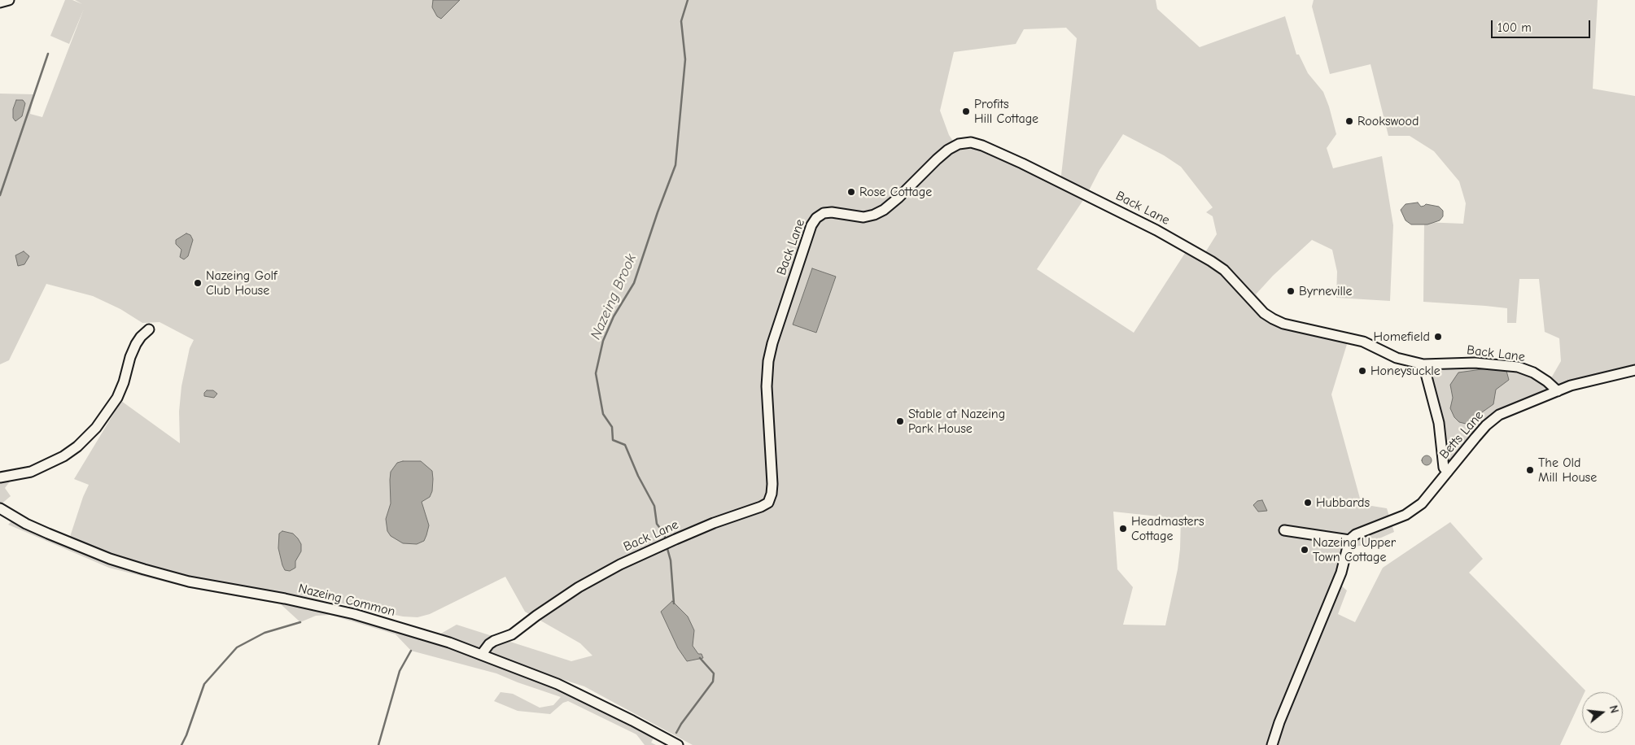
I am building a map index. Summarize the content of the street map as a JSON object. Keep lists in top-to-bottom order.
{
  "streets": {
    "street": ["Back Lane", "Betts Lane", "Nazeing Common"]
  },
  "crossings": [
    ["Back Lane", "Betts Lane"],
    ["Back Lane", "Nazeing Common"]
  ],
  "water": ["Nazeing Brook"],
  "places": [
    "Profits Hill Cottage",
    "Rookswood",
    "Rose Cottage",
    "Nazeing Golf Club House",
    "Byrneville",
    "Homefield",
    "Honeysuckle",
    "Stable at Nazeing Park House",
    "The Old Mill House",
    "Hubbards",
    "Headmasters Cottage",
    "Nazeing Upper Town Cottage"
  ],
  "scale_bar": "100 m",
  "north": "right"
}
